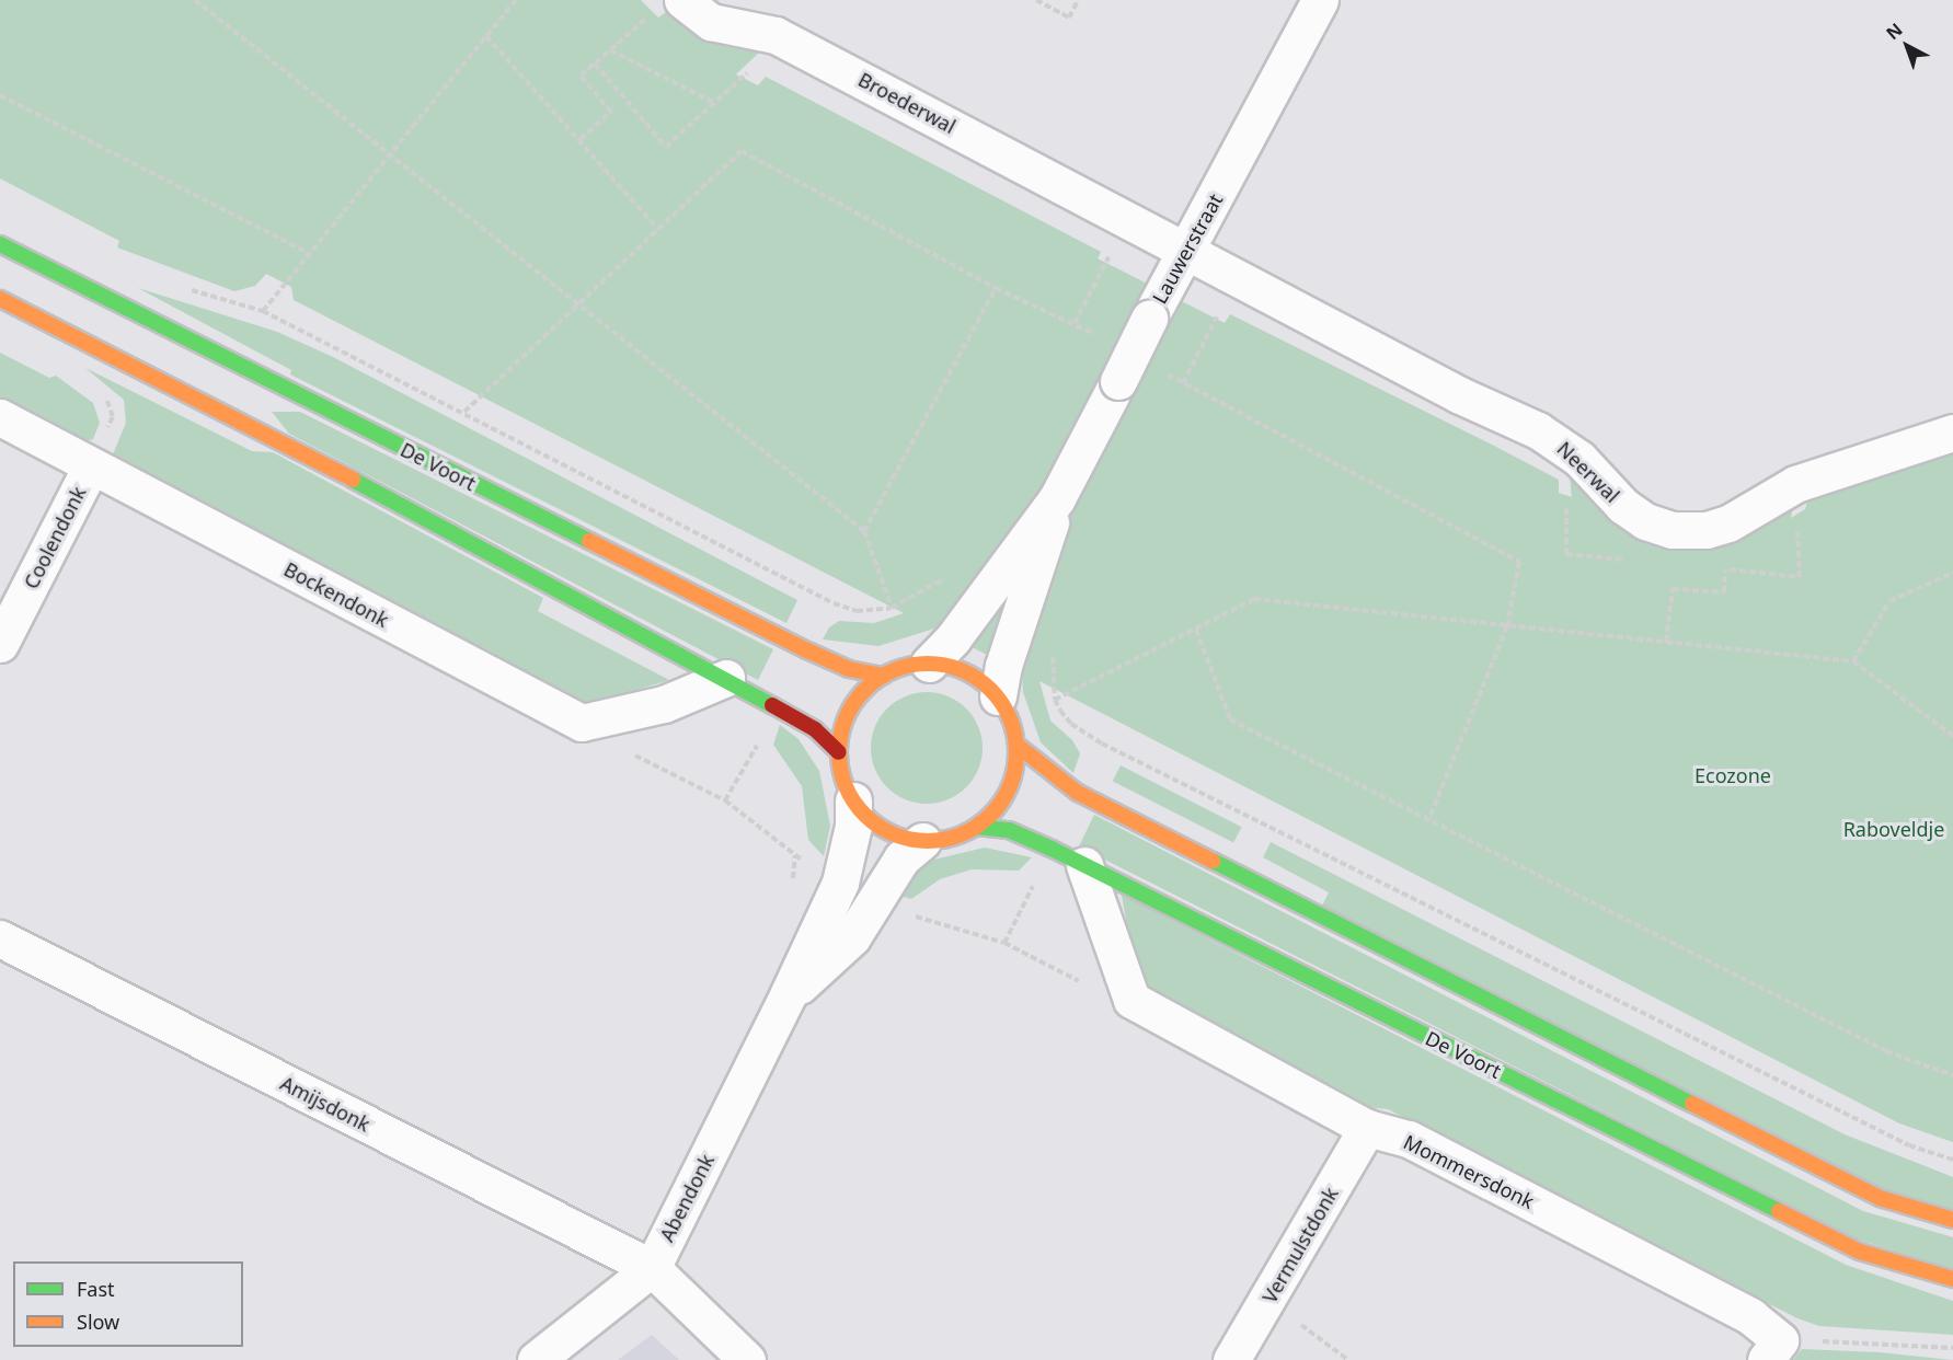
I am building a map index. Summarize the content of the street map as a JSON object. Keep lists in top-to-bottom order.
{
  "streets": {
    "street": [
      "Broederwal",
      "Lauwerstraat",
      "De Voort",
      "Neerwal",
      "Coolendonk",
      "Bockendonk",
      "Amijsdonk",
      "Mommersdonk",
      "Abendonk",
      "Vermulstdonk"
    ]
  },
  "crossings": [
    ["Broederwal", "Lauwerstraat"],
    ["Broederwal", "Neerwal"],
    ["Lauwerstraat", "De Voort"],
    ["Lauwerstraat", "Neerwal"],
    ["Lauwerstraat", "Abendonk"],
    ["De Voort", "Abendonk"],
    ["Coolendonk", "Bockendonk"],
    ["Amijsdonk", "Abendonk"],
    ["Mommersdonk", "Vermulstdonk"]
  ],
  "parks": ["Ecozone", "Raboveldje"],
  "legend": ["Fast", "Slow"],
  "north": "top left"
}
